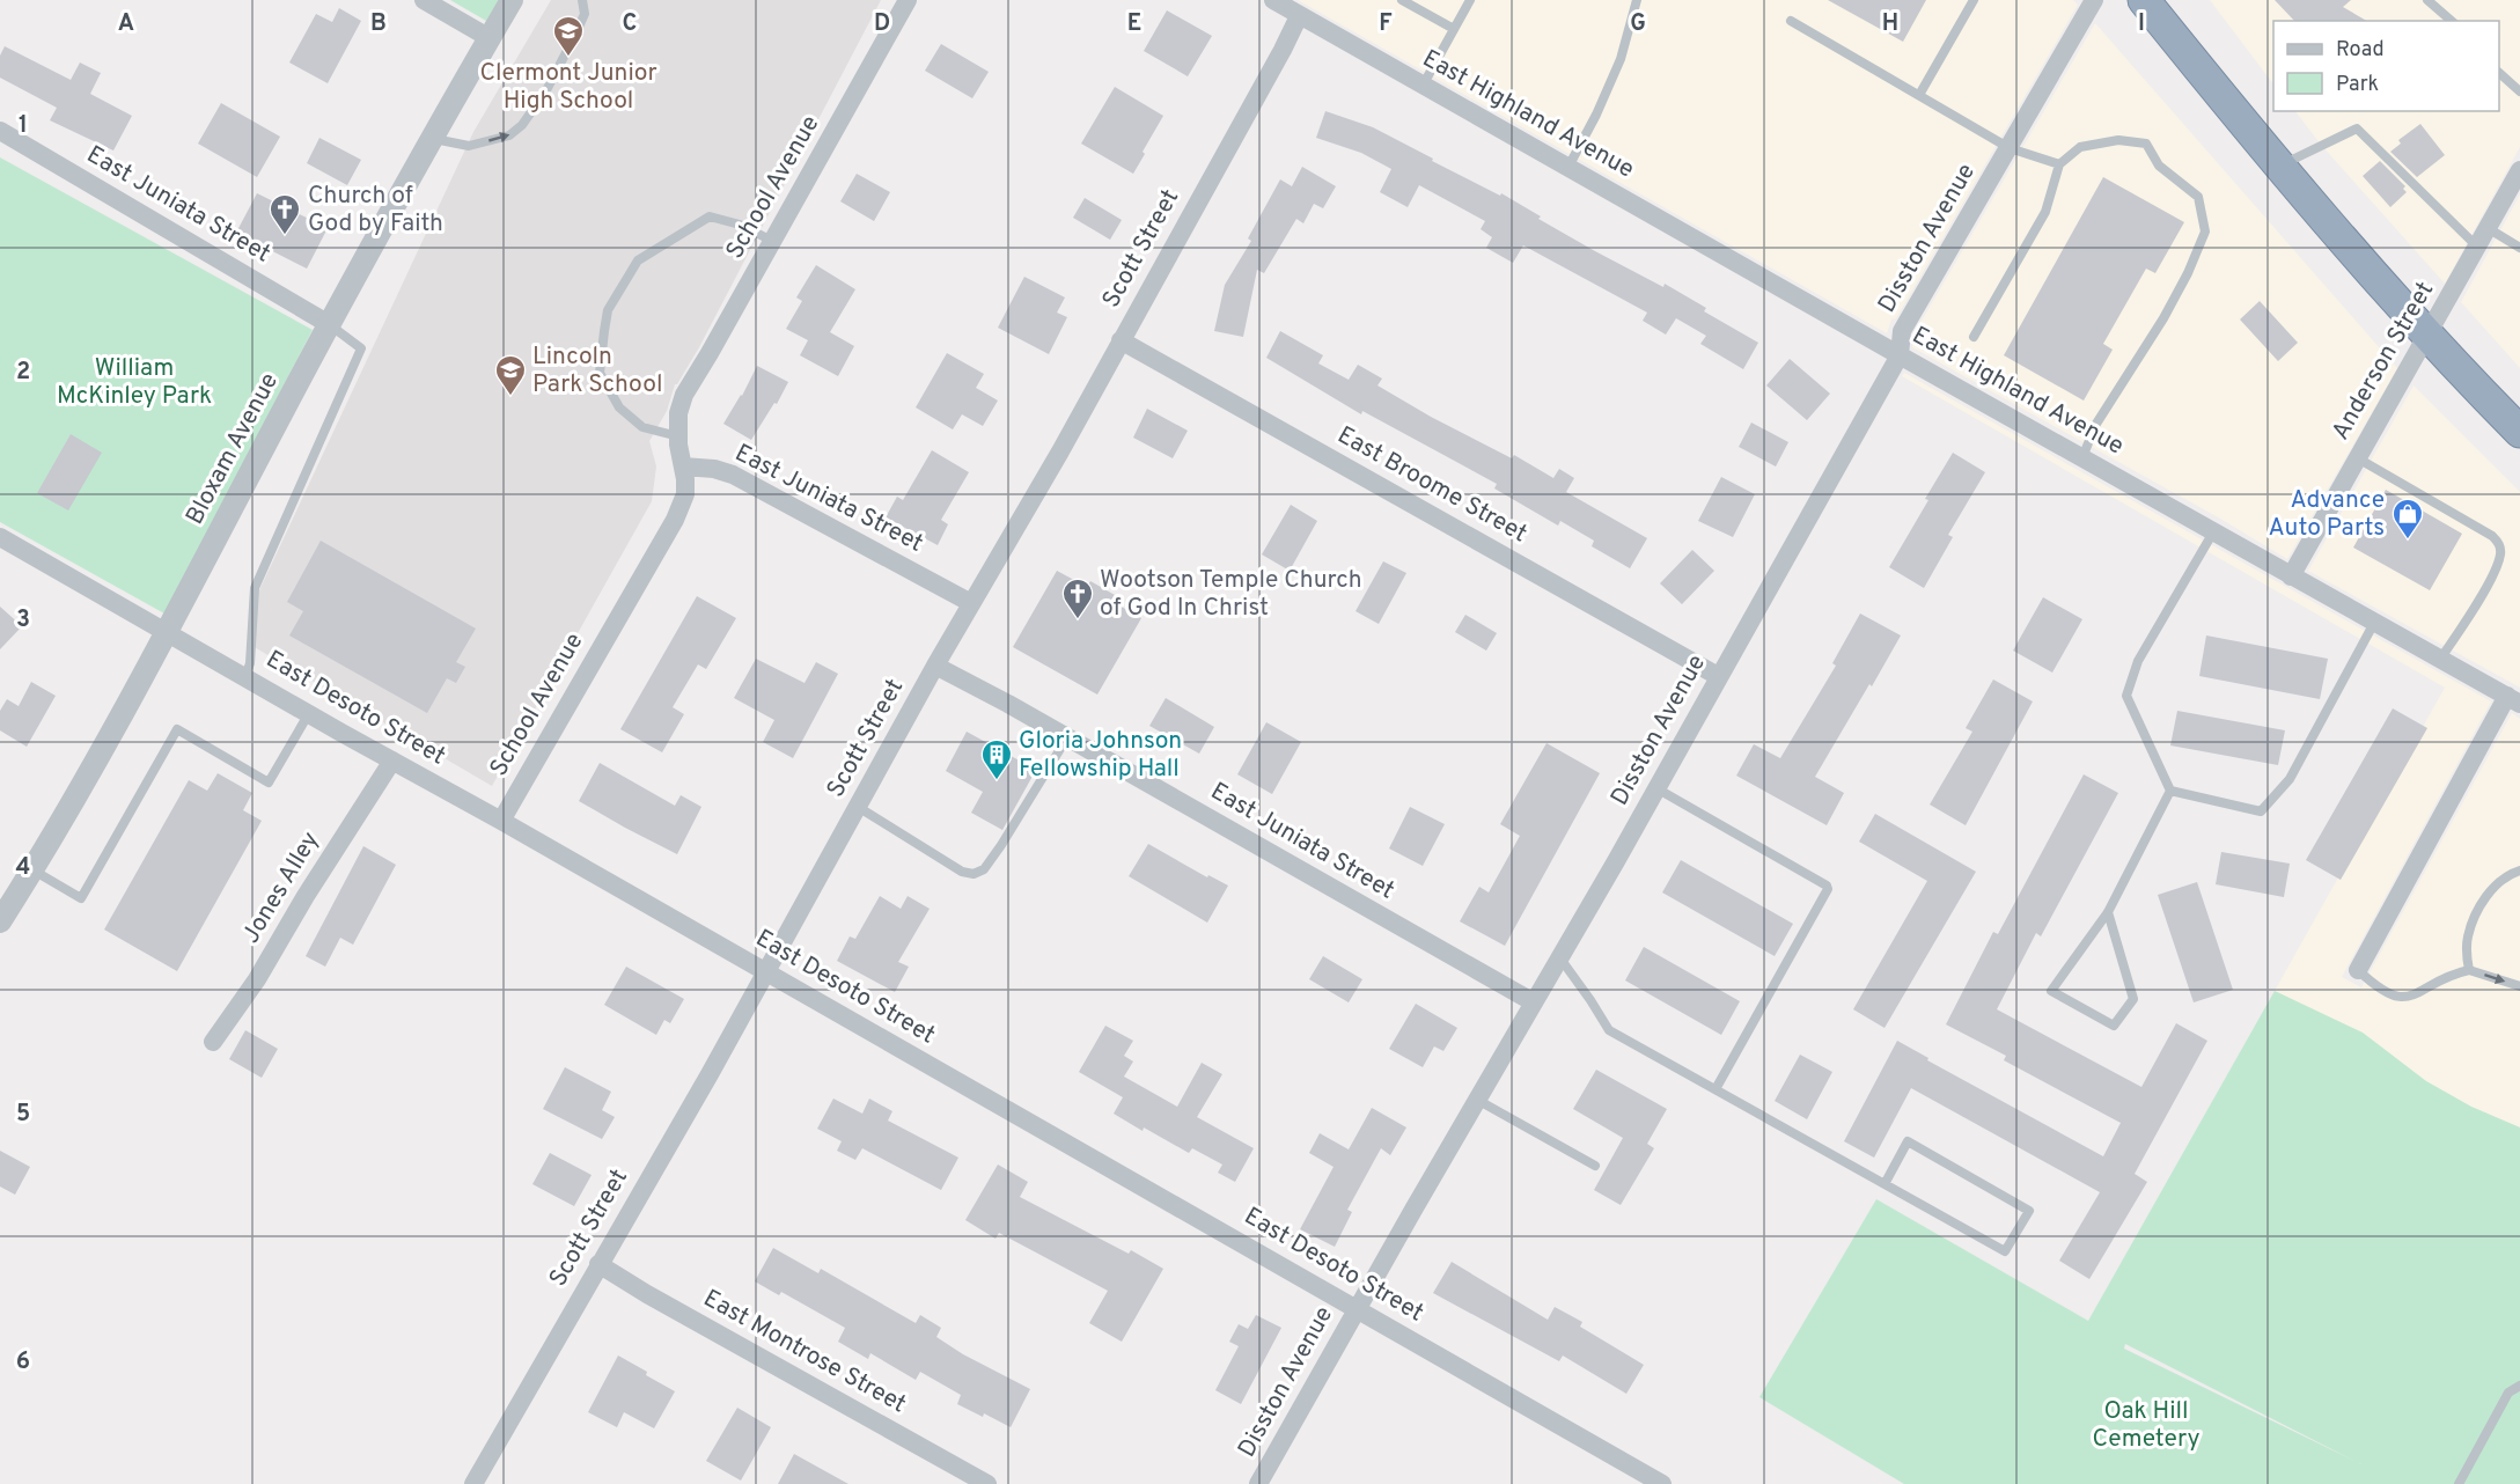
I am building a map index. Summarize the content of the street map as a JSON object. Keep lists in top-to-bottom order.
{
  "streets": {
    "street": [
      "East Highland Avenue",
      "School Avenue",
      "East Juniata Street",
      "Disston Avenue",
      "Scott Street",
      "Anderson Street",
      "Bloxam Avenue",
      "East Broome Street",
      "East Desoto Street",
      "Jones Alley",
      "East Montrose Street"
    ]
  },
  "crossings": [
    ["East Highland Avenue", "Disston Avenue"],
    ["East Highland Avenue", "Scott Street"],
    ["East Highland Avenue", "Anderson Street"],
    ["School Avenue", "East Juniata Street"],
    ["School Avenue", "East Desoto Street"],
    ["East Juniata Street", "Disston Avenue"],
    ["East Juniata Street", "Scott Street"],
    ["East Juniata Street", "Bloxam Avenue"],
    ["Disston Avenue", "East Broome Street"],
    ["Disston Avenue", "East Desoto Street"],
    ["Scott Street", "East Broome Street"],
    ["Scott Street", "East Desoto Street"],
    ["Scott Street", "East Montrose Street"],
    ["Bloxam Avenue", "East Desoto Street"],
    ["East Desoto Street", "Jones Alley"]
  ],
  "parks": ["William McKinley Park", "Oak Hill Cemetery"],
  "places": {
    "school or university": ["Clermont Junior High School", "Lincoln Park School"],
    "church": ["Church of God by Faith", "Wootson Temple Church of God In Christ"],
    "shop": ["Advance Auto Parts"],
    "building": ["Gloria Johnson Fellowship Hall"]
  },
  "legend": ["Road", "Park"],
  "grid": {
    "columns": [
      "A",
      "B",
      "C",
      "D",
      "E",
      "F",
      "G",
      "H",
      "I"
    ],
    "rows": [
      "1",
      "2",
      "3",
      "4",
      "5",
      "6"
    ]
  }
}
